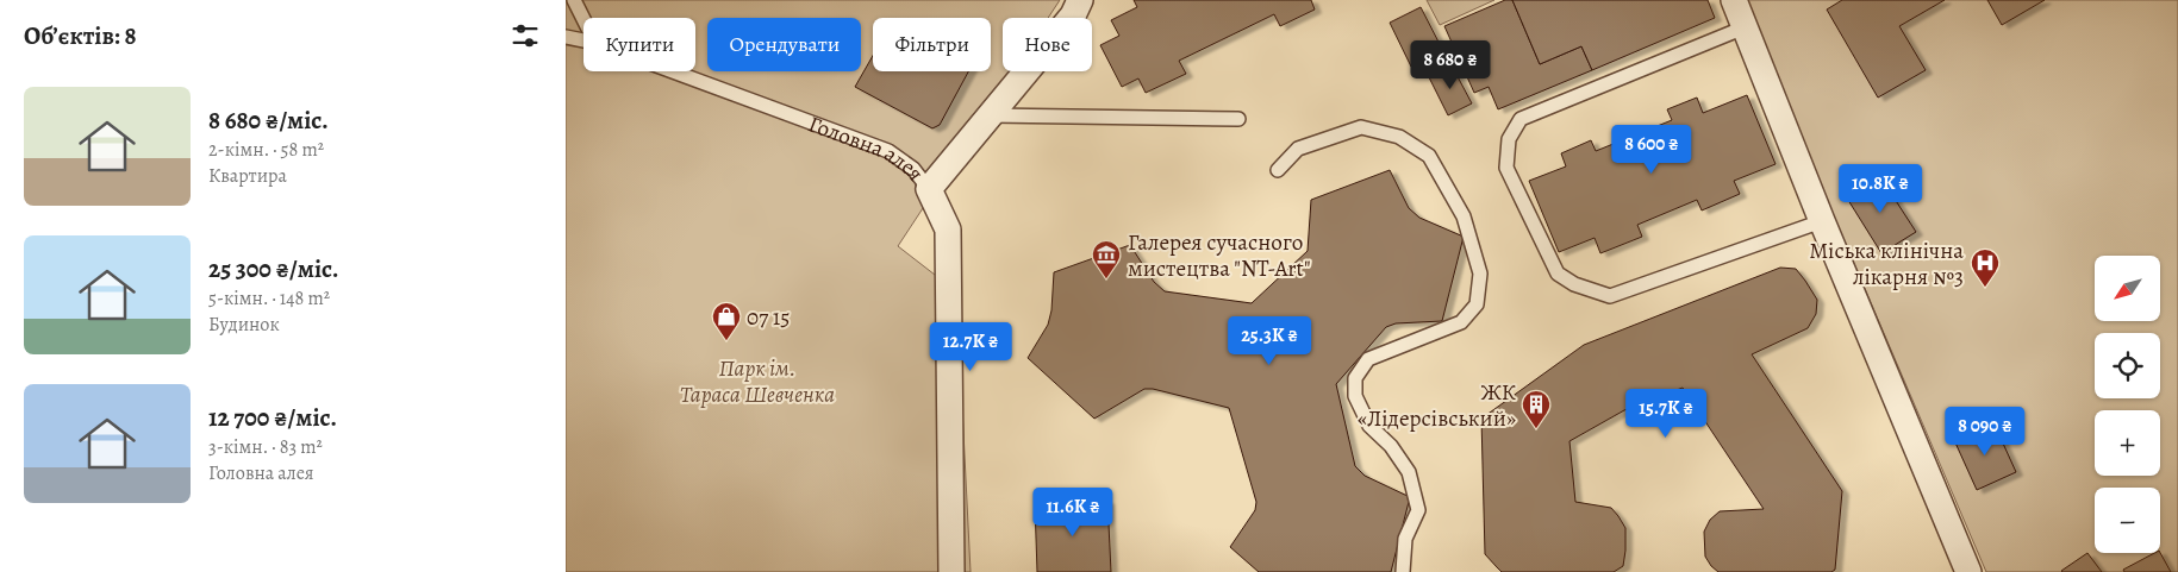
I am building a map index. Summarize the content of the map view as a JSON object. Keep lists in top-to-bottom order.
{
  "streets": {
    "street": ["Головна алея"]
  },
  "parks": ["Парк ім. Тараса Шевченка"],
  "places": {
    "museum": ["Галерея сучасного мистецтва \"NT-Art\""],
    "hospital": ["Міська клінічна лікарня №3"],
    "shop": ["07 15"],
    "building": ["ЖК «Лідерсівський»"]
  },
  "north": "bottom left",
  "page": {
    "heading": "Об’єктів: 8",
    "chip": [
      "Купити",
      "Орендувати",
      "Фільтри",
      "Нове"
    ],
    "price": [
      "8 680 ₴",
      "8 600 ₴",
      "10.8K ₴",
      "25.3K ₴",
      "12.7K ₴",
      "15.7K ₴",
      "8 090 ₴",
      "11.6K ₴"
    ],
    "list": [
      {
        "name": "8 680 ₴/міс.",
        "note": "2-кімн. · 58 m² · Квартира"
      },
      {
        "name": "25 300 ₴/міс.",
        "note": "5-кімн. · 148 m² · Будинок"
      },
      {
        "name": "12 700 ₴/міс.",
        "note": "3-кімн. · 83 m² · Головна алея"
      }
    ],
    "map_buttons": ["+", "−"]
  }
}
